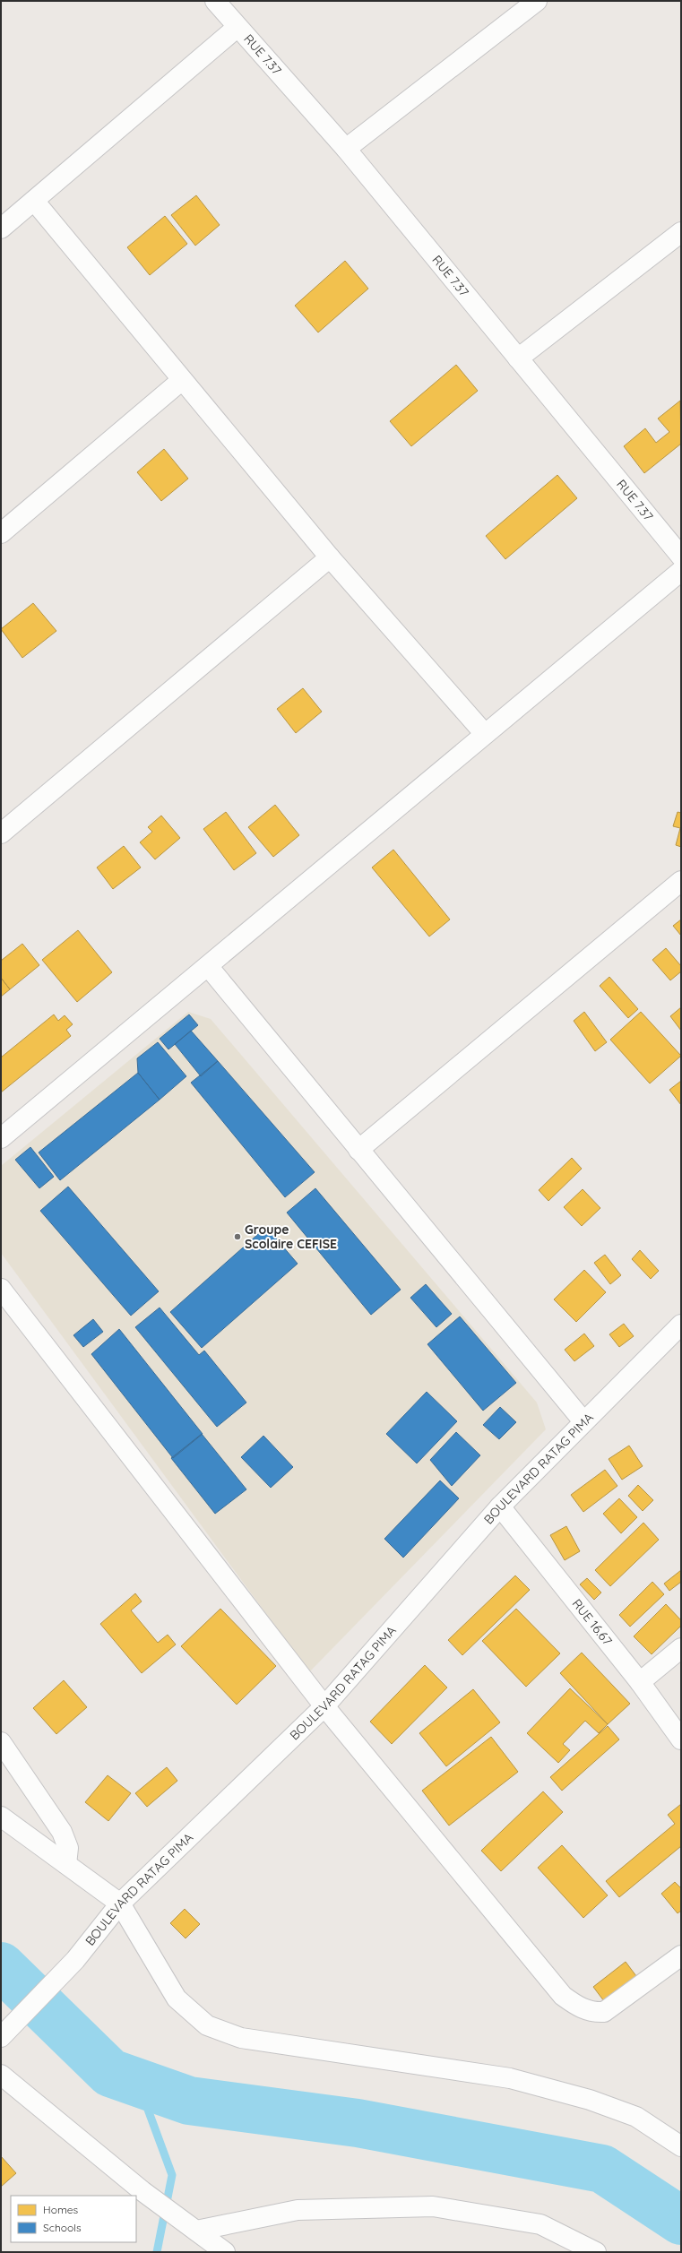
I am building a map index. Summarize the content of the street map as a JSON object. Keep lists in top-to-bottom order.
{
  "streets": {
    "street": ["RUE 7.37", "BOULEVARD RATAG PIMA", "RUE 16.67"]
  },
  "crossings": [
    ["BOULEVARD RATAG PIMA", "RUE 16.67"]
  ],
  "places": ["Groupe Scolaire CEFISE"],
  "legend": ["Homes", "Schools"]
}
